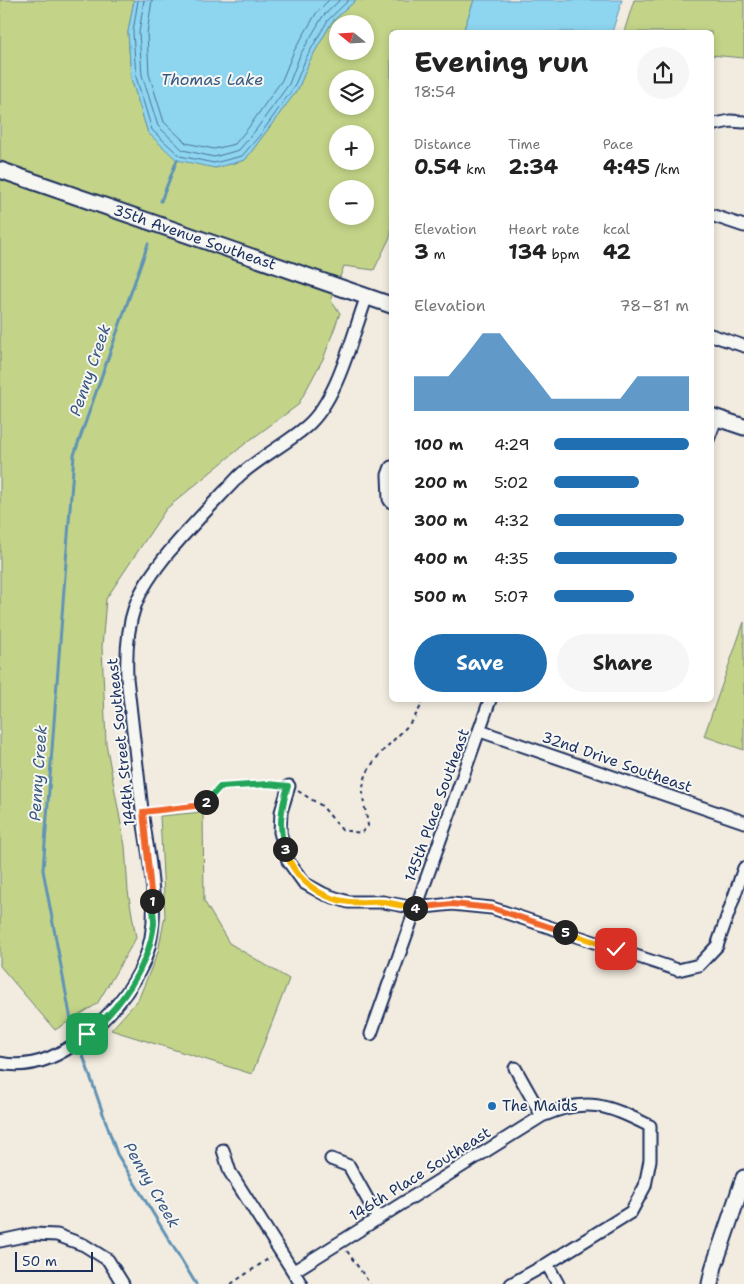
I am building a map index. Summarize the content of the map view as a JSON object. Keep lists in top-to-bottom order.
{
  "streets": {
    "street": [
      "35th Avenue Southeast",
      "144th Street Southeast",
      "32nd Drive Southeast",
      "145th Place Southeast",
      "146th Place Southeast"
    ]
  },
  "crossings": [
    ["35th Avenue Southeast", "144th Street Southeast"],
    ["32nd Drive Southeast", "145th Place Southeast"]
  ],
  "water": ["Thomas Lake", "Penny Creek"],
  "places": ["The Maids"],
  "scale_bar": "50 m",
  "north": "left",
  "page": {
    "map_buttons": ["+", "−"],
    "heading": ["Evening run", "18:54"],
    "stats": [
      ["Distance", "0.54 km"],
      ["Time", "2:34"],
      ["Pace", "4:45 /km"],
      ["Elevation", "3 m"],
      ["Heart rate", "134 bpm"],
      ["kcal", "42"]
    ],
    "chart": ["Elevation", "78–81 m"],
    "list": [
      {
        "name": "100 m",
        "note": "4:29"
      },
      {
        "name": "200 m",
        "note": "5:02"
      },
      {
        "name": "300 m",
        "note": "4:32"
      },
      {
        "name": "400 m",
        "note": "4:35"
      },
      {
        "name": "500 m",
        "note": "5:07"
      }
    ],
    "buttons": ["Save", "Share"],
    "pins": [
      "2",
      "3",
      "1",
      "4",
      "5"
    ],
    "scale": "50 m"
  }
}
